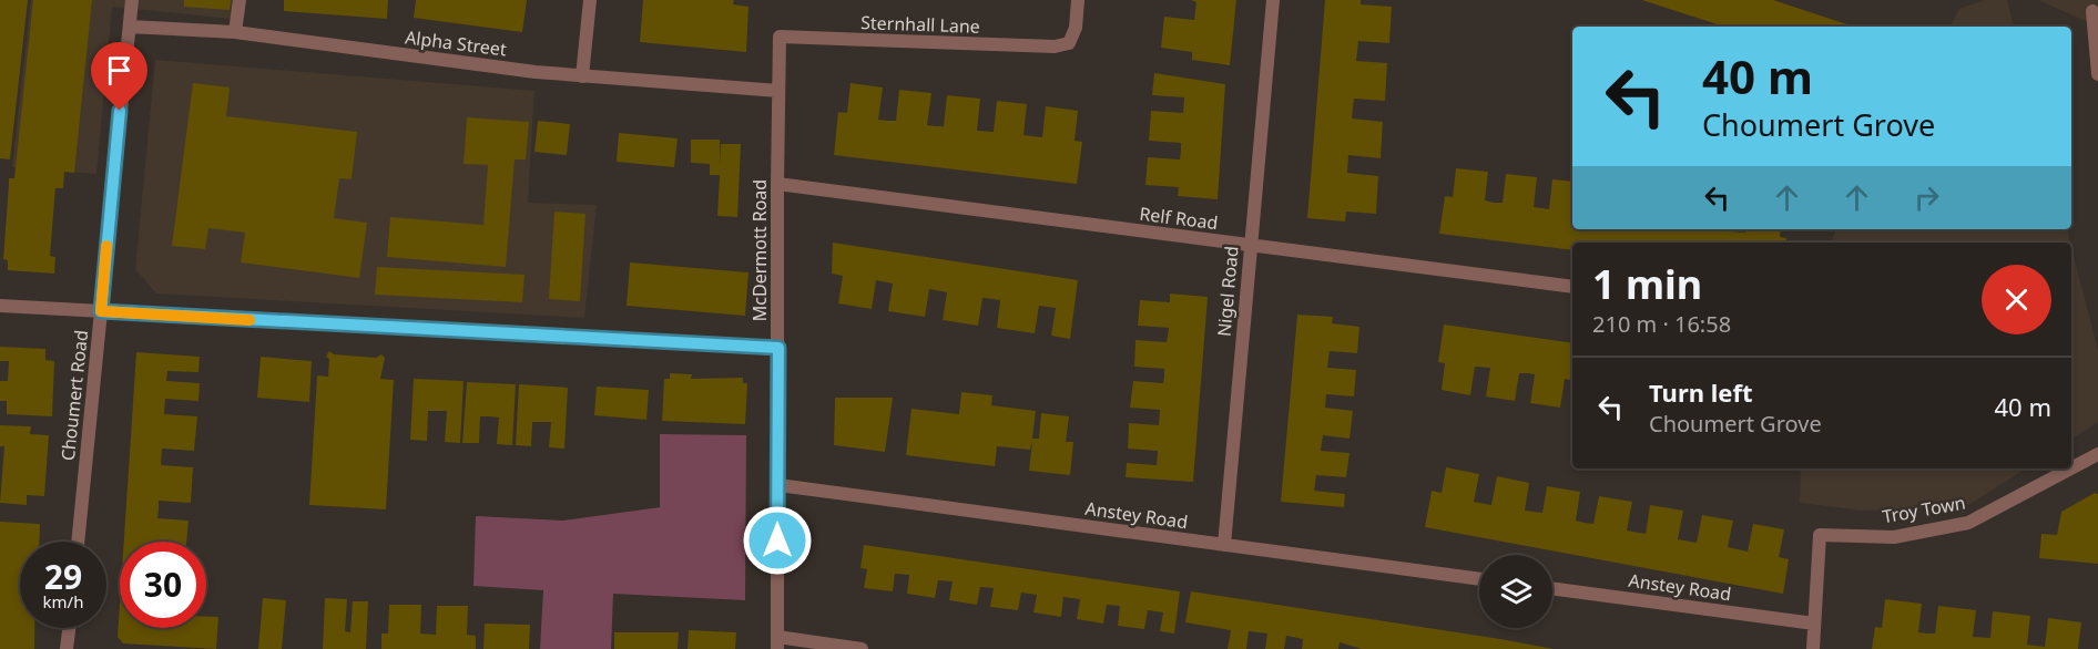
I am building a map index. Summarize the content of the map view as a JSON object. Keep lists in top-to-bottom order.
{
  "streets": {
    "street": [
      "Sternhall Lane",
      "Alpha Street",
      "Relf Road",
      "McDermott Road",
      "Nigel Road",
      "Choumert Road",
      "Troy Town",
      "Anstey Road"
    ]
  },
  "crossings": [
    ["Sternhall Lane", "Alpha Street"],
    ["Sternhall Lane", "McDermott Road"],
    ["Alpha Street", "McDermott Road"],
    ["Alpha Street", "Choumert Road"],
    ["Relf Road", "McDermott Road"],
    ["Relf Road", "Nigel Road"],
    ["McDermott Road", "Anstey Road"],
    ["Nigel Road", "Anstey Road"],
    ["Troy Town", "Anstey Road"]
  ],
  "page": {
    "turn": ["40 m", "Choumert Grove"],
    "heading": ["1 min", "210 m · 16:58"],
    "list": [
      {
        "name": "Turn left",
        "note": "Choumert Grove",
        "value": "40 m"
      }
    ],
    "speed": "29 km/h",
    "limit": "30"
  }
}
